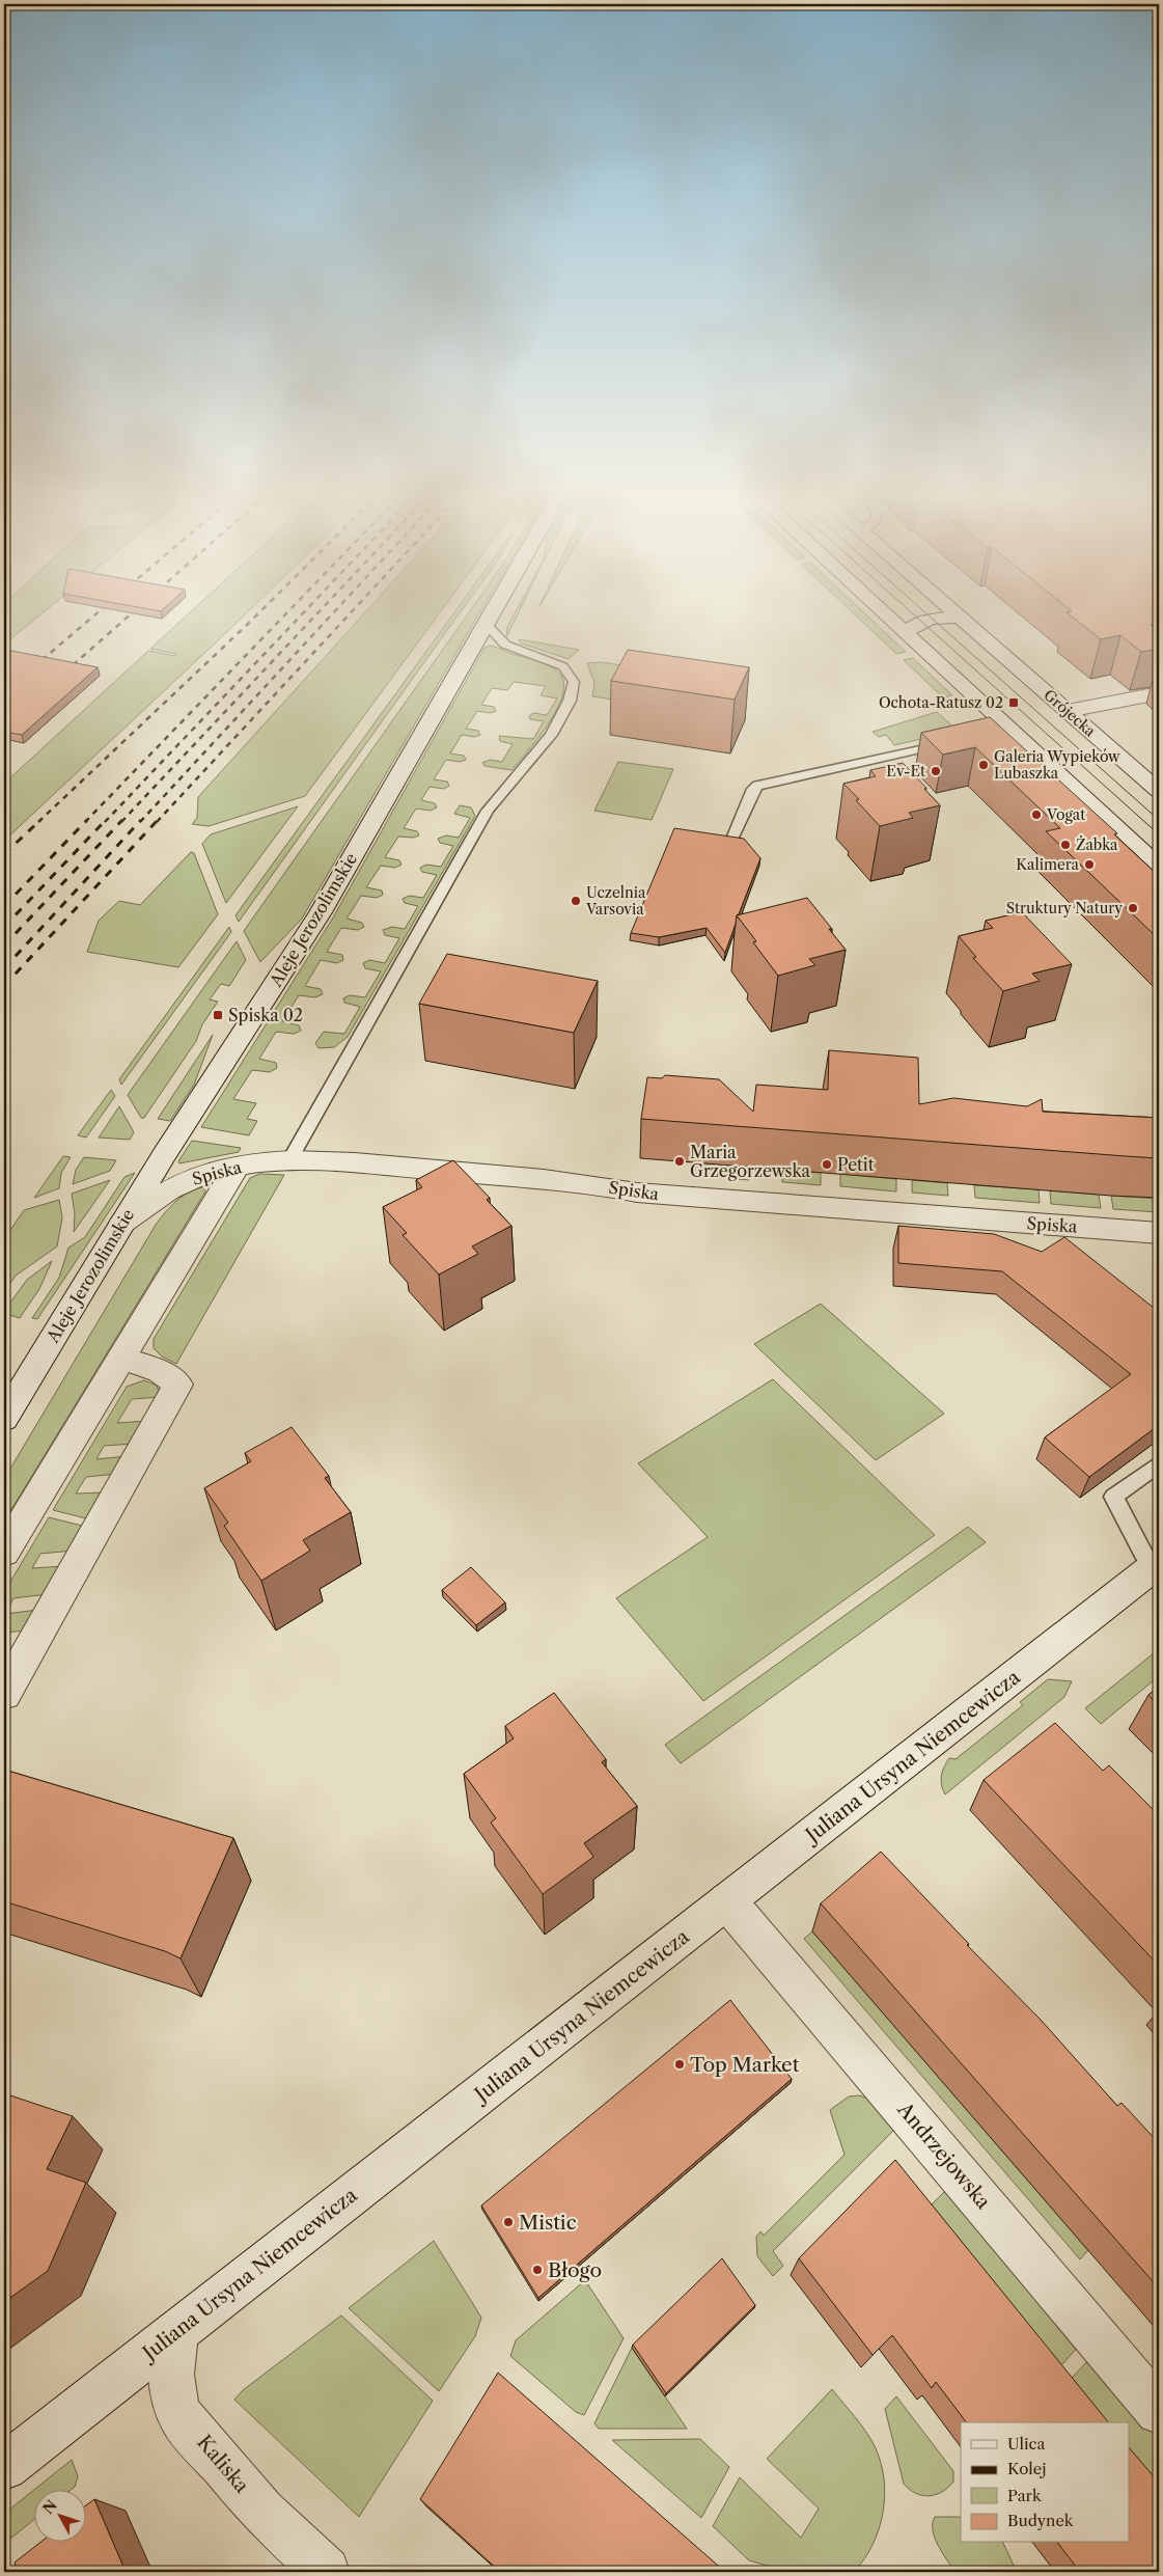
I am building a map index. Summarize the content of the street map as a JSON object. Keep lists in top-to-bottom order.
{
  "streets": {
    "main road": [
      "Grójecka",
      "Aleje Jerozolimskie",
      "Spiska",
      "Juliana Ursyna Niemcewicza",
      "Andrzejowska",
      "Kaliska"
    ]
  },
  "crossings": [
    ["Aleje Jerozolimskie", "Spiska"],
    ["Juliana Ursyna Niemcewicza", "Andrzejowska"],
    ["Juliana Ursyna Niemcewicza", "Kaliska"]
  ],
  "places": {
    "transit": ["Ochota-Ratusz 02", "Spiska 02"],
    "other": [
      "Galeria Wypieków Lubaszka",
      "Ev-Et",
      "Vogat",
      "Żabka",
      "Kalimera",
      "Uczelnia Varsovia",
      "Struktury Natury",
      "Maria Grzegorzewska",
      "Petit",
      "Top Market",
      "Mistic",
      "Błogo"
    ]
  },
  "legend": [
    "Ulica",
    "Kolej",
    "Park",
    "Budynek"
  ],
  "north": "top left"
}
